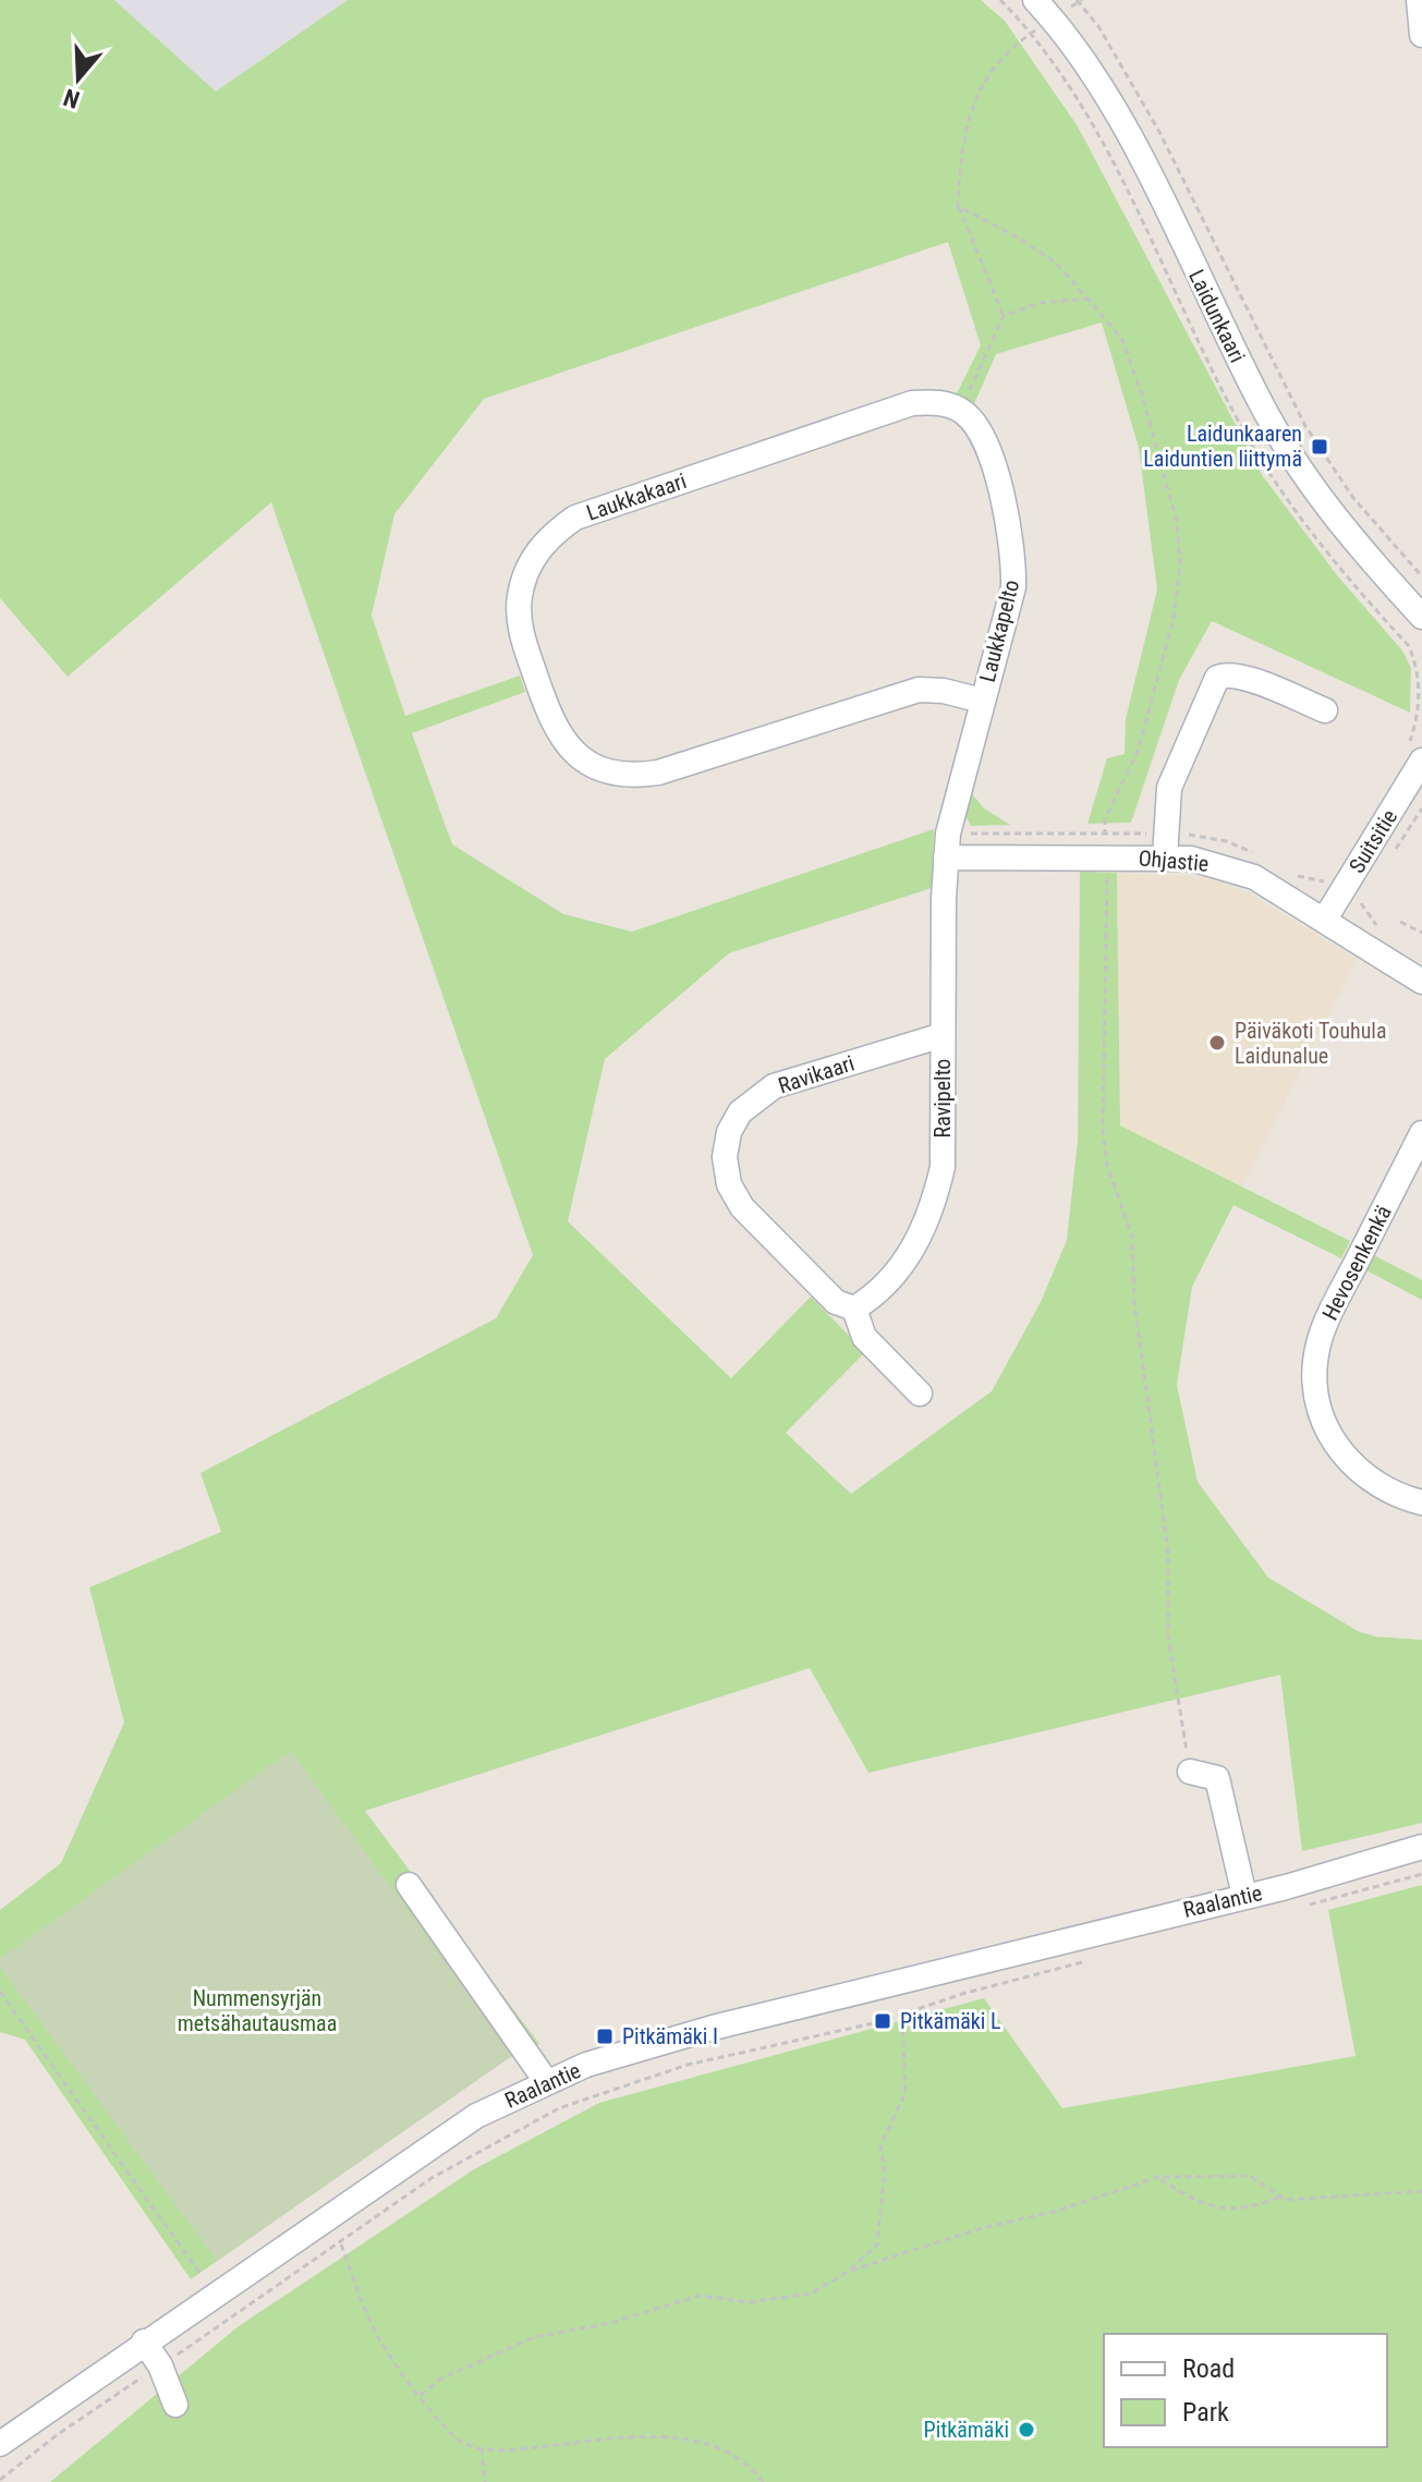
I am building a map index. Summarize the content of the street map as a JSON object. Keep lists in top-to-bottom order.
{
  "streets": {
    "street": [
      "Laidunkaari",
      "Laukkakaari",
      "Laukkapelto",
      "Suitsitie",
      "Ohjastie",
      "Ravikaari",
      "Ravipelto",
      "Hevosenkenkä",
      "Raalantie"
    ]
  },
  "crossings": [
    ["Laukkakaari", "Laukkapelto"],
    ["Laukkapelto", "Ohjastie"],
    ["Laukkapelto", "Ravipelto"],
    ["Suitsitie", "Ohjastie"],
    ["Ohjastie", "Ravipelto"],
    ["Ravikaari", "Ravipelto"]
  ],
  "parks": ["Nummensyrjän metsähautausmaa"],
  "places": {
    "transit": ["Laidunkaaren Laiduntien liittymä", "Pitkämäki L", "Pitkämäki I"],
    "other": ["Päiväkoti Touhula Laidunalue", "Pitkämäki"]
  },
  "legend": ["Road", "Park"],
  "north": "bottom"
}
